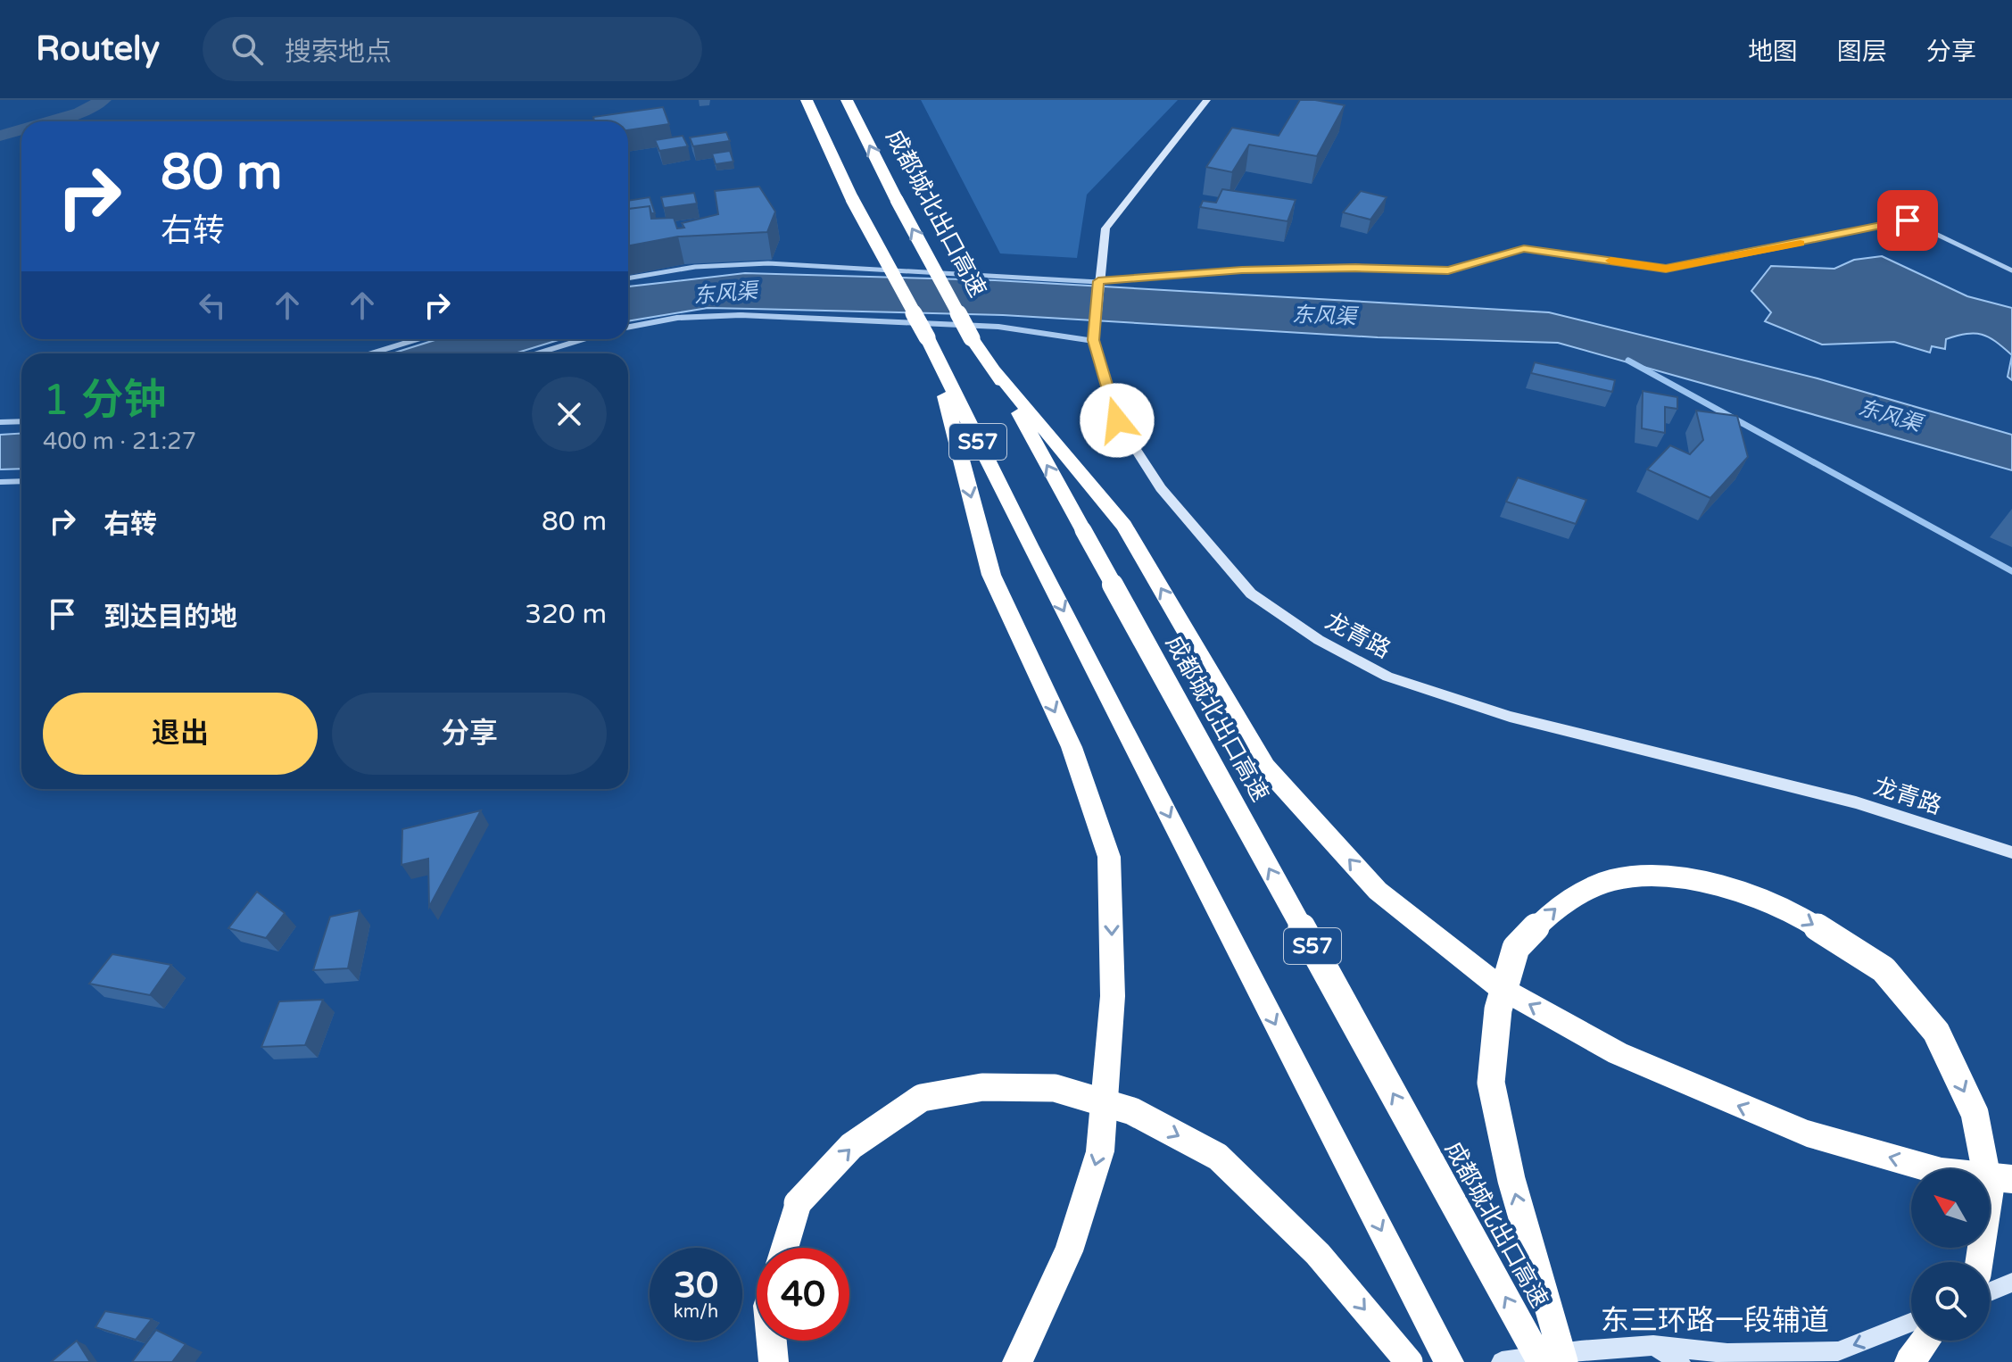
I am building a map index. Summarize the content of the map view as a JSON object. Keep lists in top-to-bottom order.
{
  "streets": {
    "highway": ["成都城北出口高速", "S57"],
    "street": ["龙青路", "东三环路一段辅道"]
  },
  "one_way": ["东三环路一段辅道"],
  "water": ["东风渠"],
  "north": "top left",
  "page": {
    "header": "Routely",
    "search": "搜索地点",
    "nav": ["地图", "图层", "分享"],
    "turn": ["80 m", "右转"],
    "heading": ["1 分钟", "400 m · 21:27"],
    "list": [
      {
        "name": "右转",
        "value": "80 m"
      },
      {
        "name": "到达目的地",
        "value": "320 m"
      }
    ],
    "buttons": ["退出", "分享"],
    "speed": "30 km/h",
    "limit": "40"
  }
}
